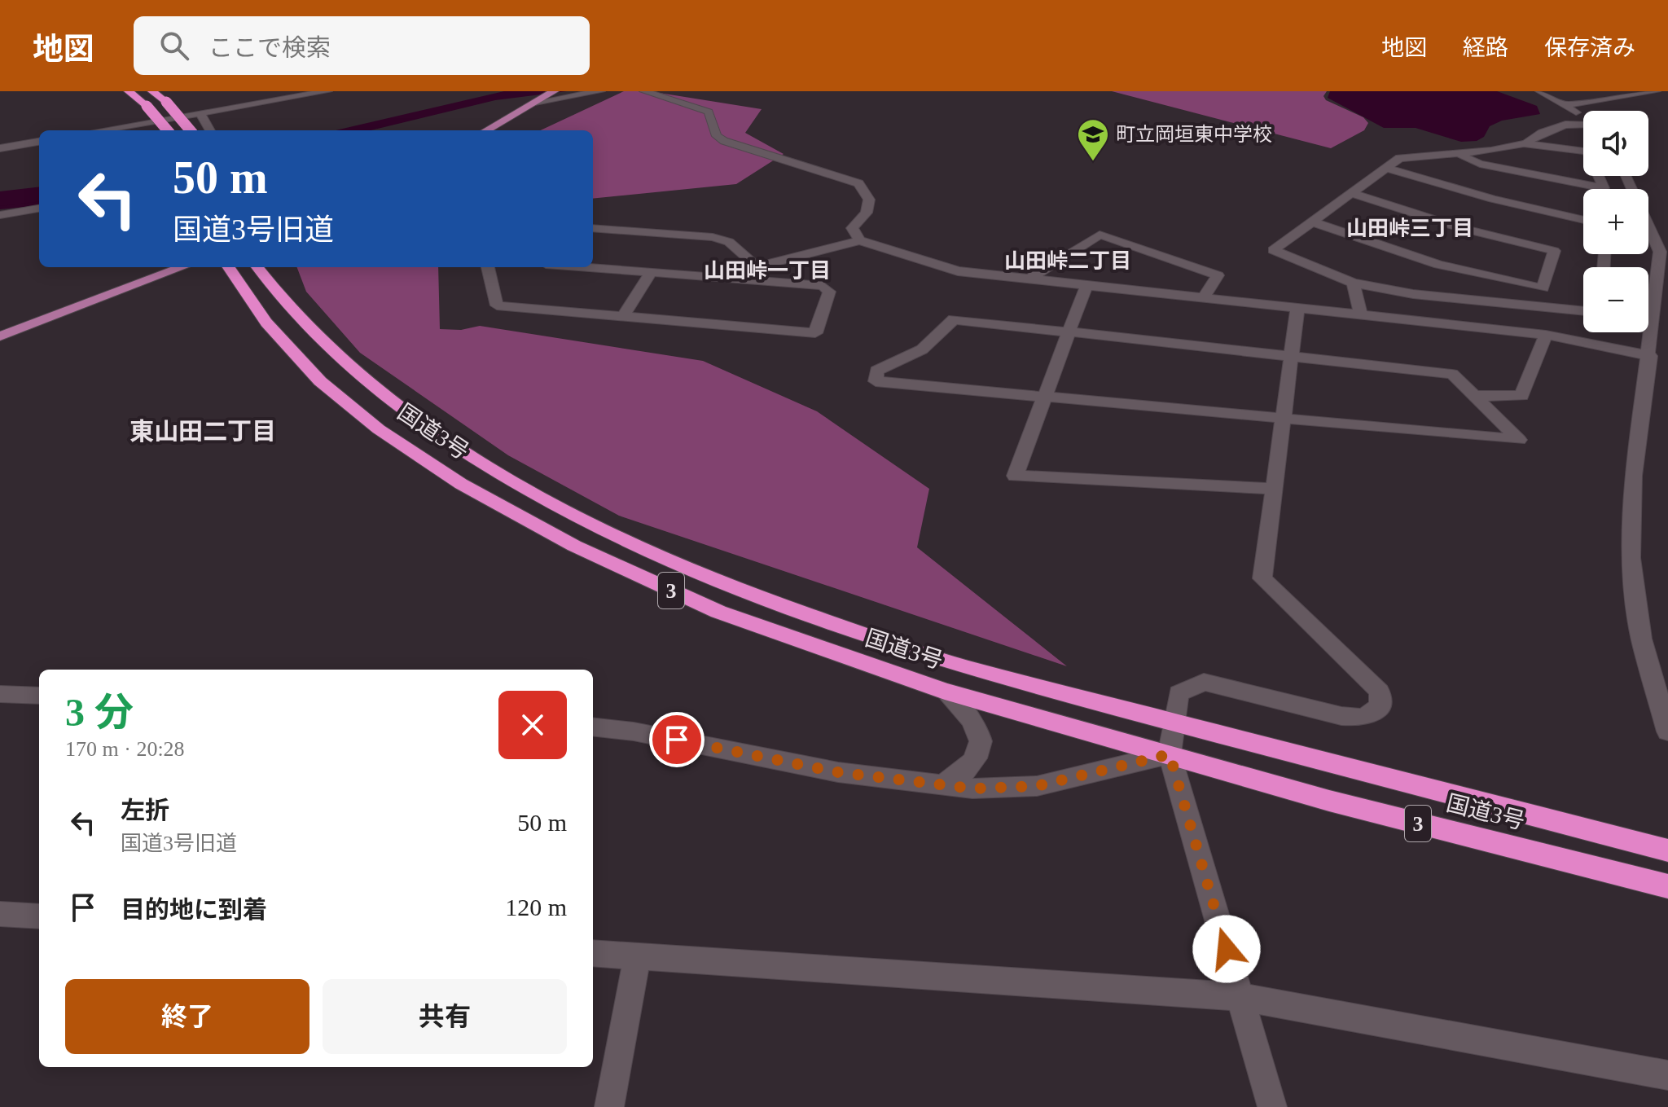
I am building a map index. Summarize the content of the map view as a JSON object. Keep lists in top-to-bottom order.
{
  "streets": {
    "highway": ["国道3号", "3"]
  },
  "districts": [
    "山田峠三丁目",
    "山田峠二丁目",
    "山田峠一丁目",
    "東山田二丁目"
  ],
  "places": {
    "school or university": ["町立岡垣東中学校"]
  },
  "page": {
    "header": "地図",
    "search": "ここで検索",
    "nav": ["地図", "経路", "保存済み"],
    "map_buttons": ["+", "−"],
    "turn": ["50 m", "国道3号旧道"],
    "heading": ["3 分", "170 m · 20:28"],
    "list": [
      {
        "name": "左折",
        "note": "国道3号旧道",
        "value": "50 m"
      },
      {
        "name": "目的地に到着",
        "value": "120 m"
      }
    ],
    "buttons": ["終了", "共有"]
  }
}
